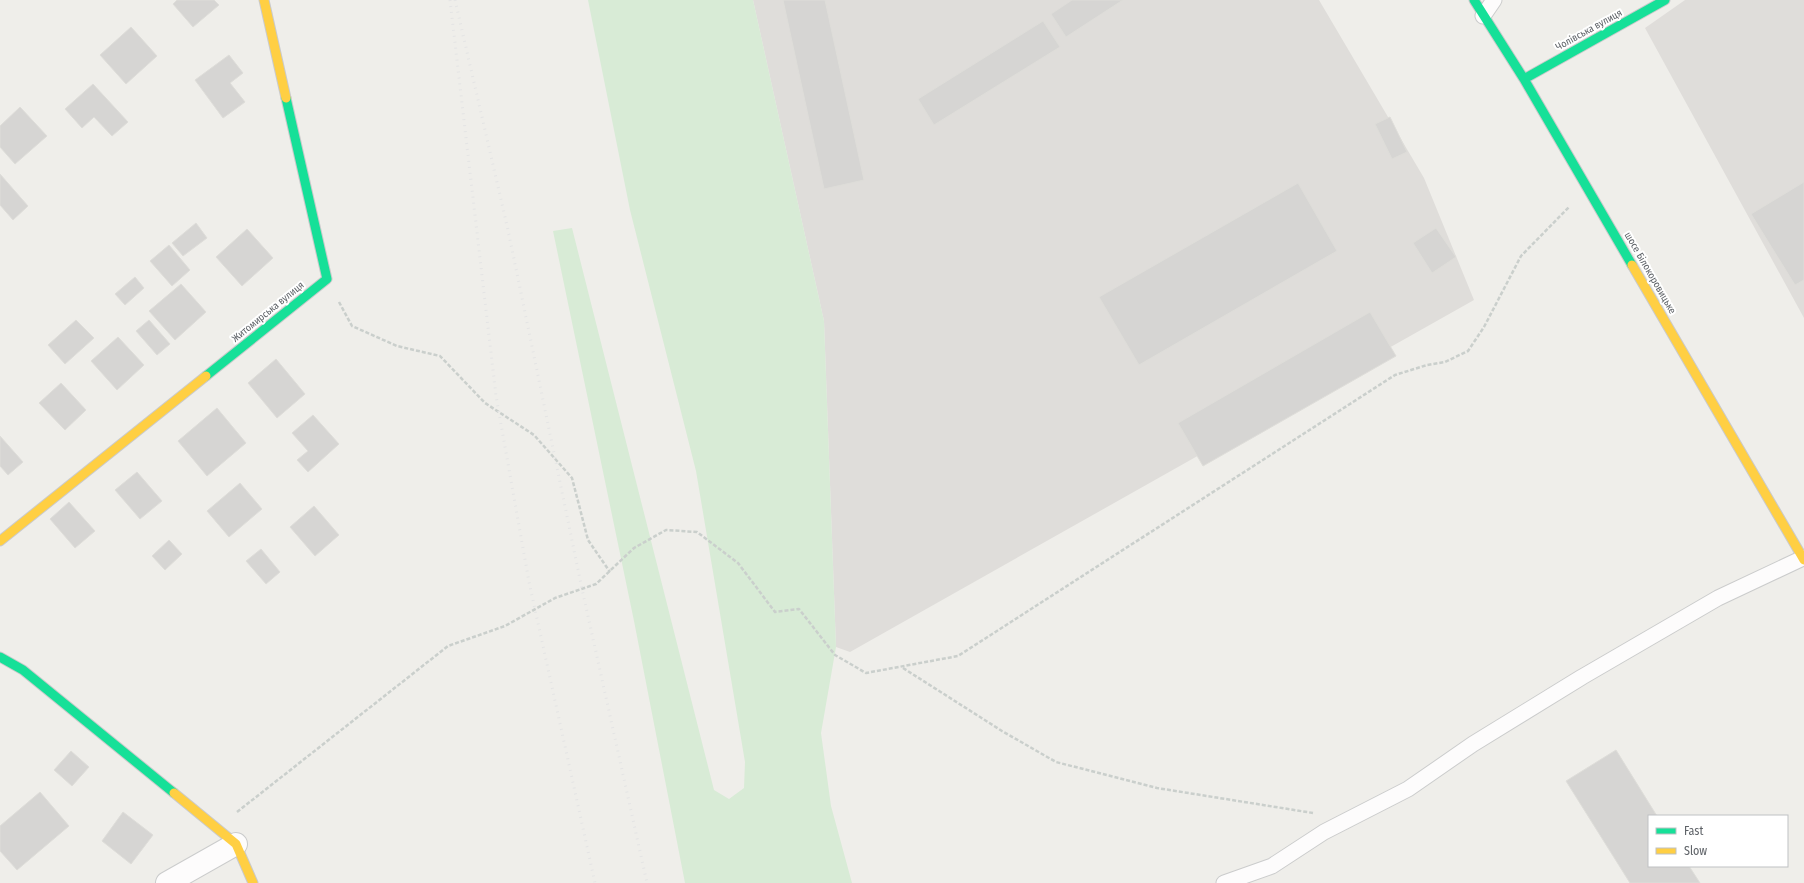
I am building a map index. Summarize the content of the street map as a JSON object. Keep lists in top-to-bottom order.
{
  "streets": {
    "street": ["Чолівська вулиця", "шосе Білокоровицьке", "Житомирська вулиця"]
  },
  "crossings": [
    ["Чолівська вулиця", "шосе Білокоровицьке"]
  ],
  "legend": ["Fast", "Slow"]
}
